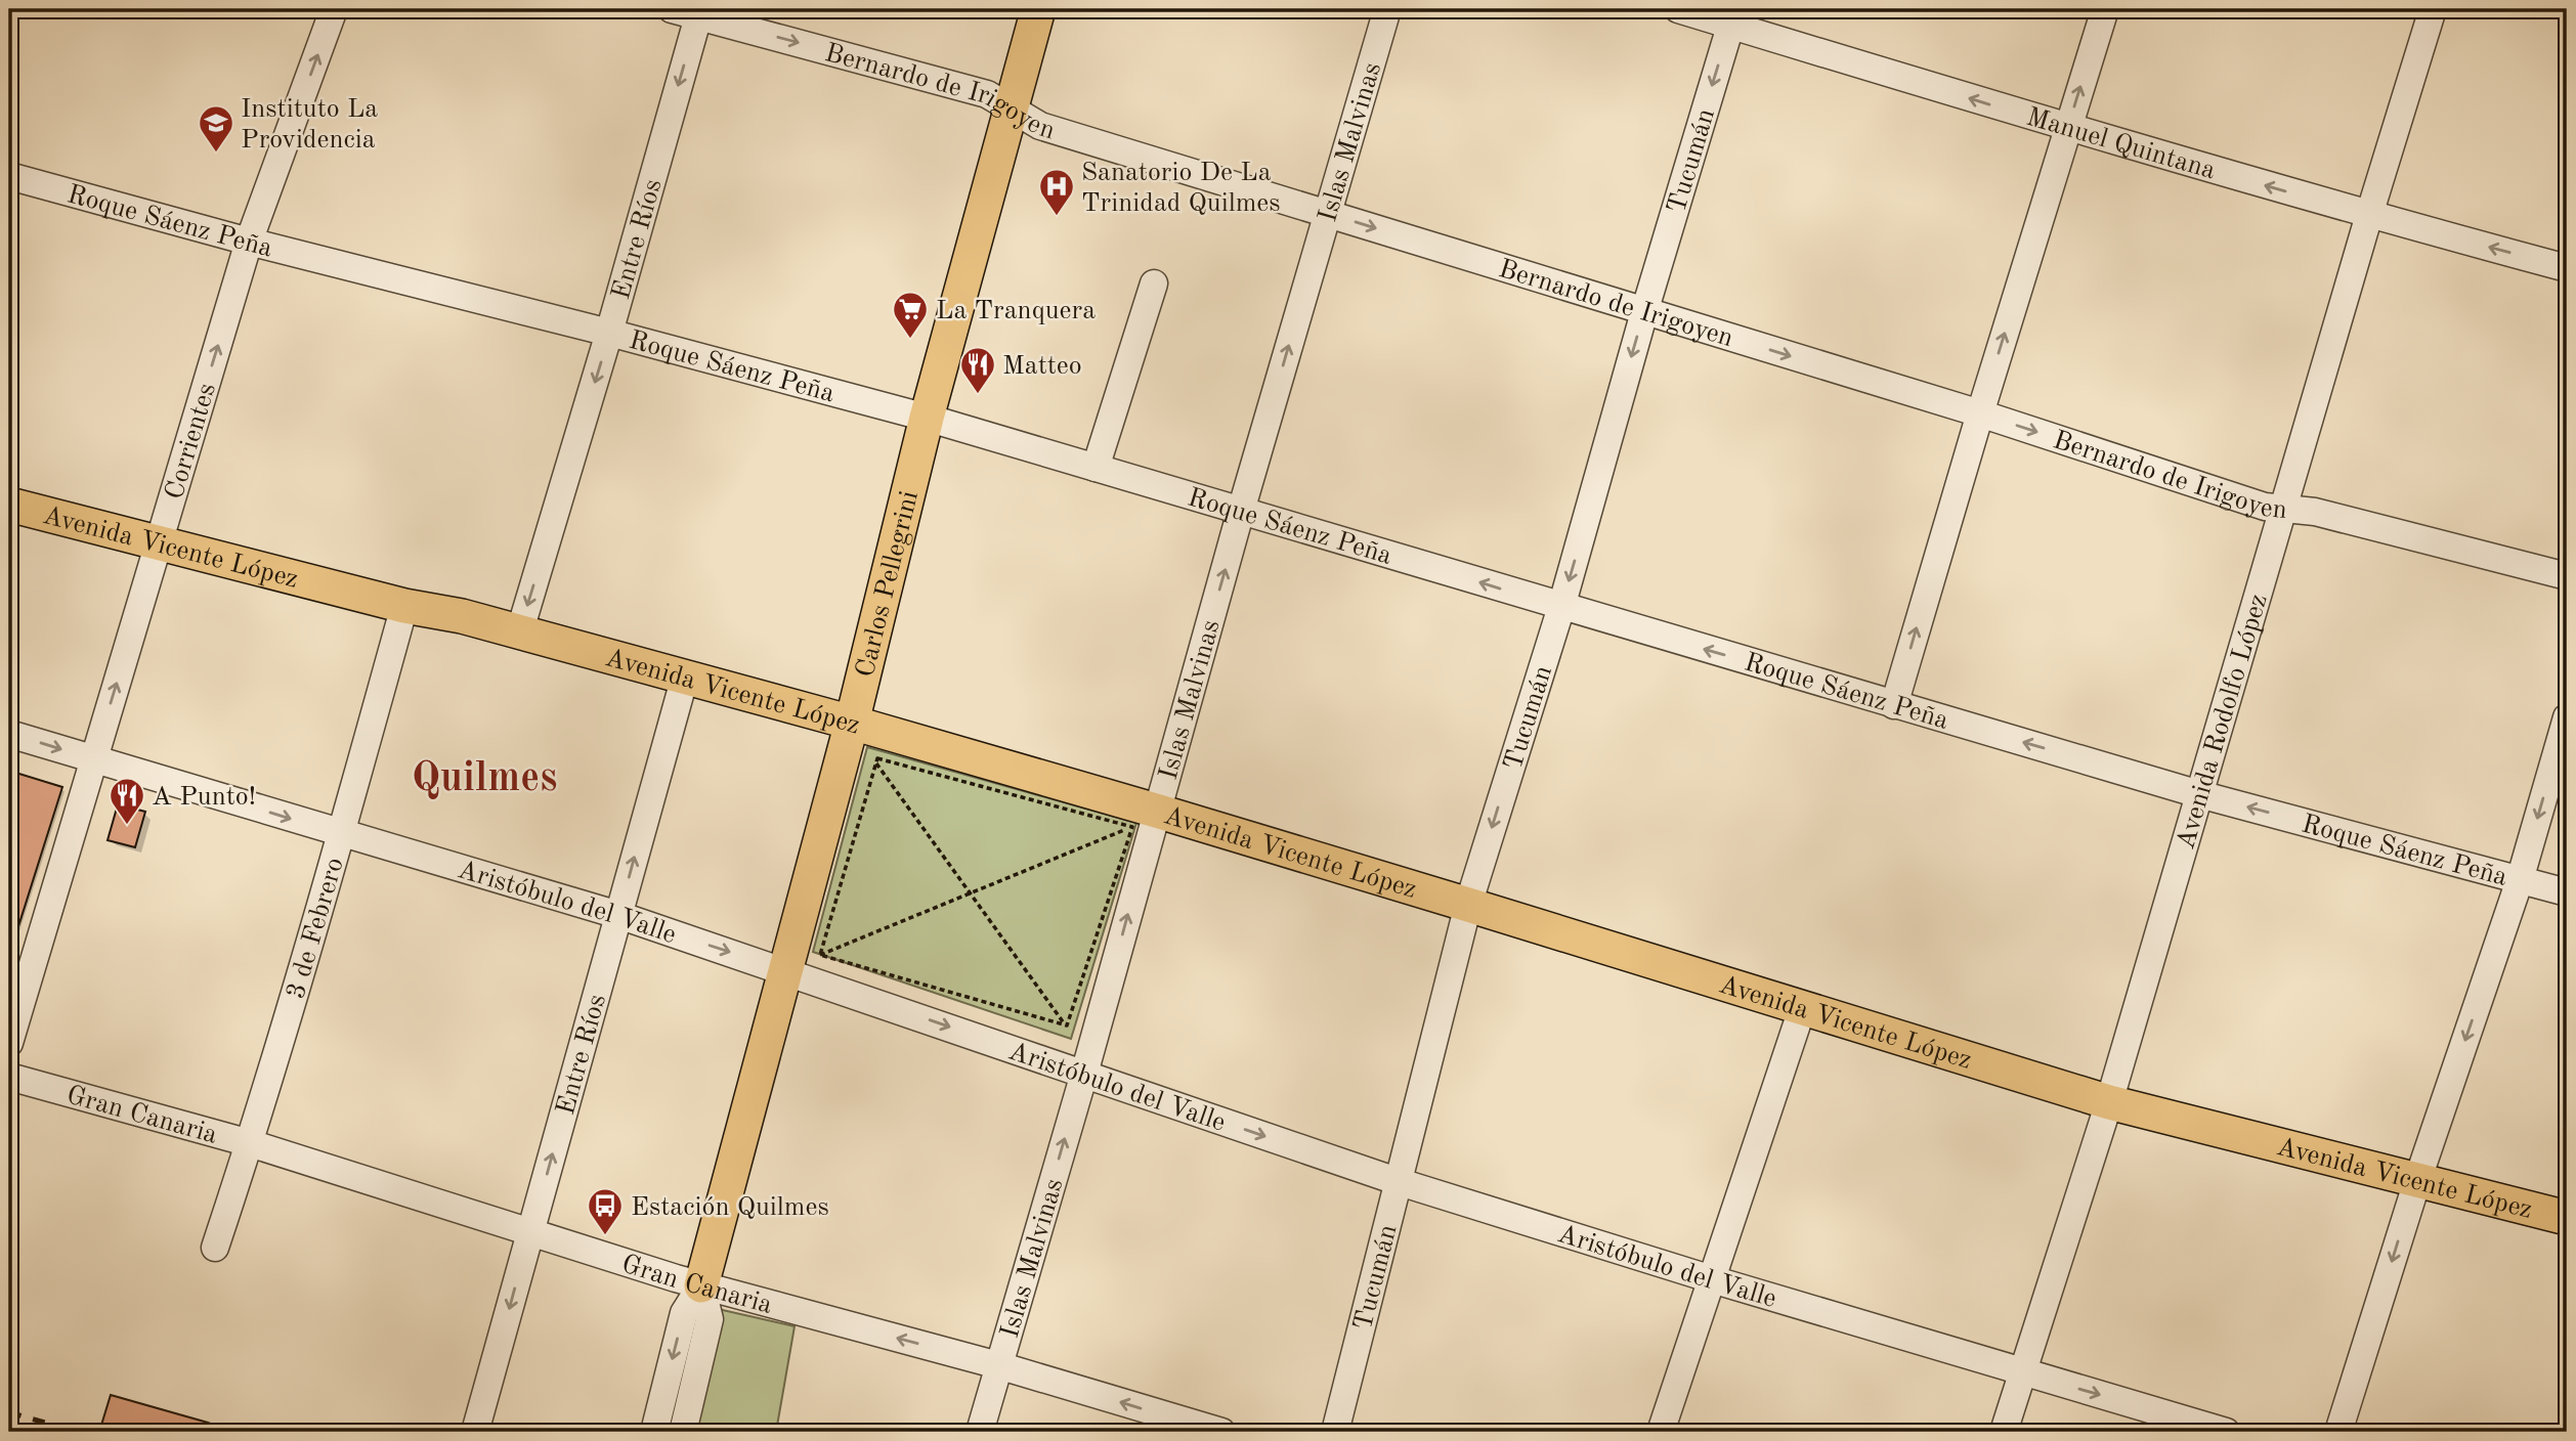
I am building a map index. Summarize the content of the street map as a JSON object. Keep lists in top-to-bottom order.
{
  "streets": {
    "main road": ["Avenida Vicente López", "Carlos Pellegrini"],
    "street": [
      "Bernardo de Irigoyen",
      "Islas Malvinas",
      "Manuel Quintana",
      "Tucumán",
      "Roque Sáenz Peña",
      "Entre Ríos",
      "Corrientes",
      "Avenida Rodolfo López",
      "Aristóbulo del Valle",
      "3 de Febrero",
      "Gran Canaria"
    ]
  },
  "crossings": [
    ["Bernardo de Irigoyen", "Islas Malvinas"],
    ["Bernardo de Irigoyen", "Tucumán"],
    ["Bernardo de Irigoyen", "Entre Ríos"],
    ["Bernardo de Irigoyen", "Carlos Pellegrini"],
    ["Bernardo de Irigoyen", "Avenida Rodolfo López"],
    ["Islas Malvinas", "Roque Sáenz Peña"],
    ["Islas Malvinas", "Avenida Vicente López"],
    ["Islas Malvinas", "Aristóbulo del Valle"],
    ["Islas Malvinas", "Gran Canaria"],
    ["Manuel Quintana", "Tucumán"],
    ["Manuel Quintana", "Avenida Rodolfo López"],
    ["Tucumán", "Roque Sáenz Peña"],
    ["Tucumán", "Avenida Vicente López"],
    ["Tucumán", "Aristóbulo del Valle"],
    ["Roque Sáenz Peña", "Entre Ríos"],
    ["Roque Sáenz Peña", "Corrientes"],
    ["Roque Sáenz Peña", "Carlos Pellegrini"],
    ["Roque Sáenz Peña", "Avenida Rodolfo López"],
    ["Entre Ríos", "Avenida Vicente López"],
    ["Entre Ríos", "Aristóbulo del Valle"],
    ["Entre Ríos", "Gran Canaria"],
    ["Corrientes", "Avenida Vicente López"],
    ["Corrientes", "Aristóbulo del Valle"],
    ["Avenida Vicente López", "Carlos Pellegrini"],
    ["Avenida Vicente López", "Avenida Rodolfo López"],
    ["Avenida Vicente López", "3 de Febrero"],
    ["Carlos Pellegrini", "Aristóbulo del Valle"],
    ["Carlos Pellegrini", "Gran Canaria"],
    ["Avenida Rodolfo López", "Aristóbulo del Valle"],
    ["Aristóbulo del Valle", "3 de Febrero"],
    ["3 de Febrero", "Gran Canaria"]
  ],
  "one_way": [
    "Bernardo de Irigoyen",
    "Islas Malvinas",
    "Manuel Quintana",
    "Tucumán",
    "Roque Sáenz Peña",
    "Corrientes",
    "Aristóbulo del Valle",
    "Gran Canaria"
  ],
  "districts": ["Quilmes"],
  "places": {
    "school or university": ["Instituto La Providencia"],
    "hospital": ["Sanatorio De La Trinidad Quilmes"],
    "supermarket": ["La Tranquera"],
    "restaurant": ["Matteo", "A Punto!"],
    "bus stop": ["Estación Quilmes"]
  }
}
